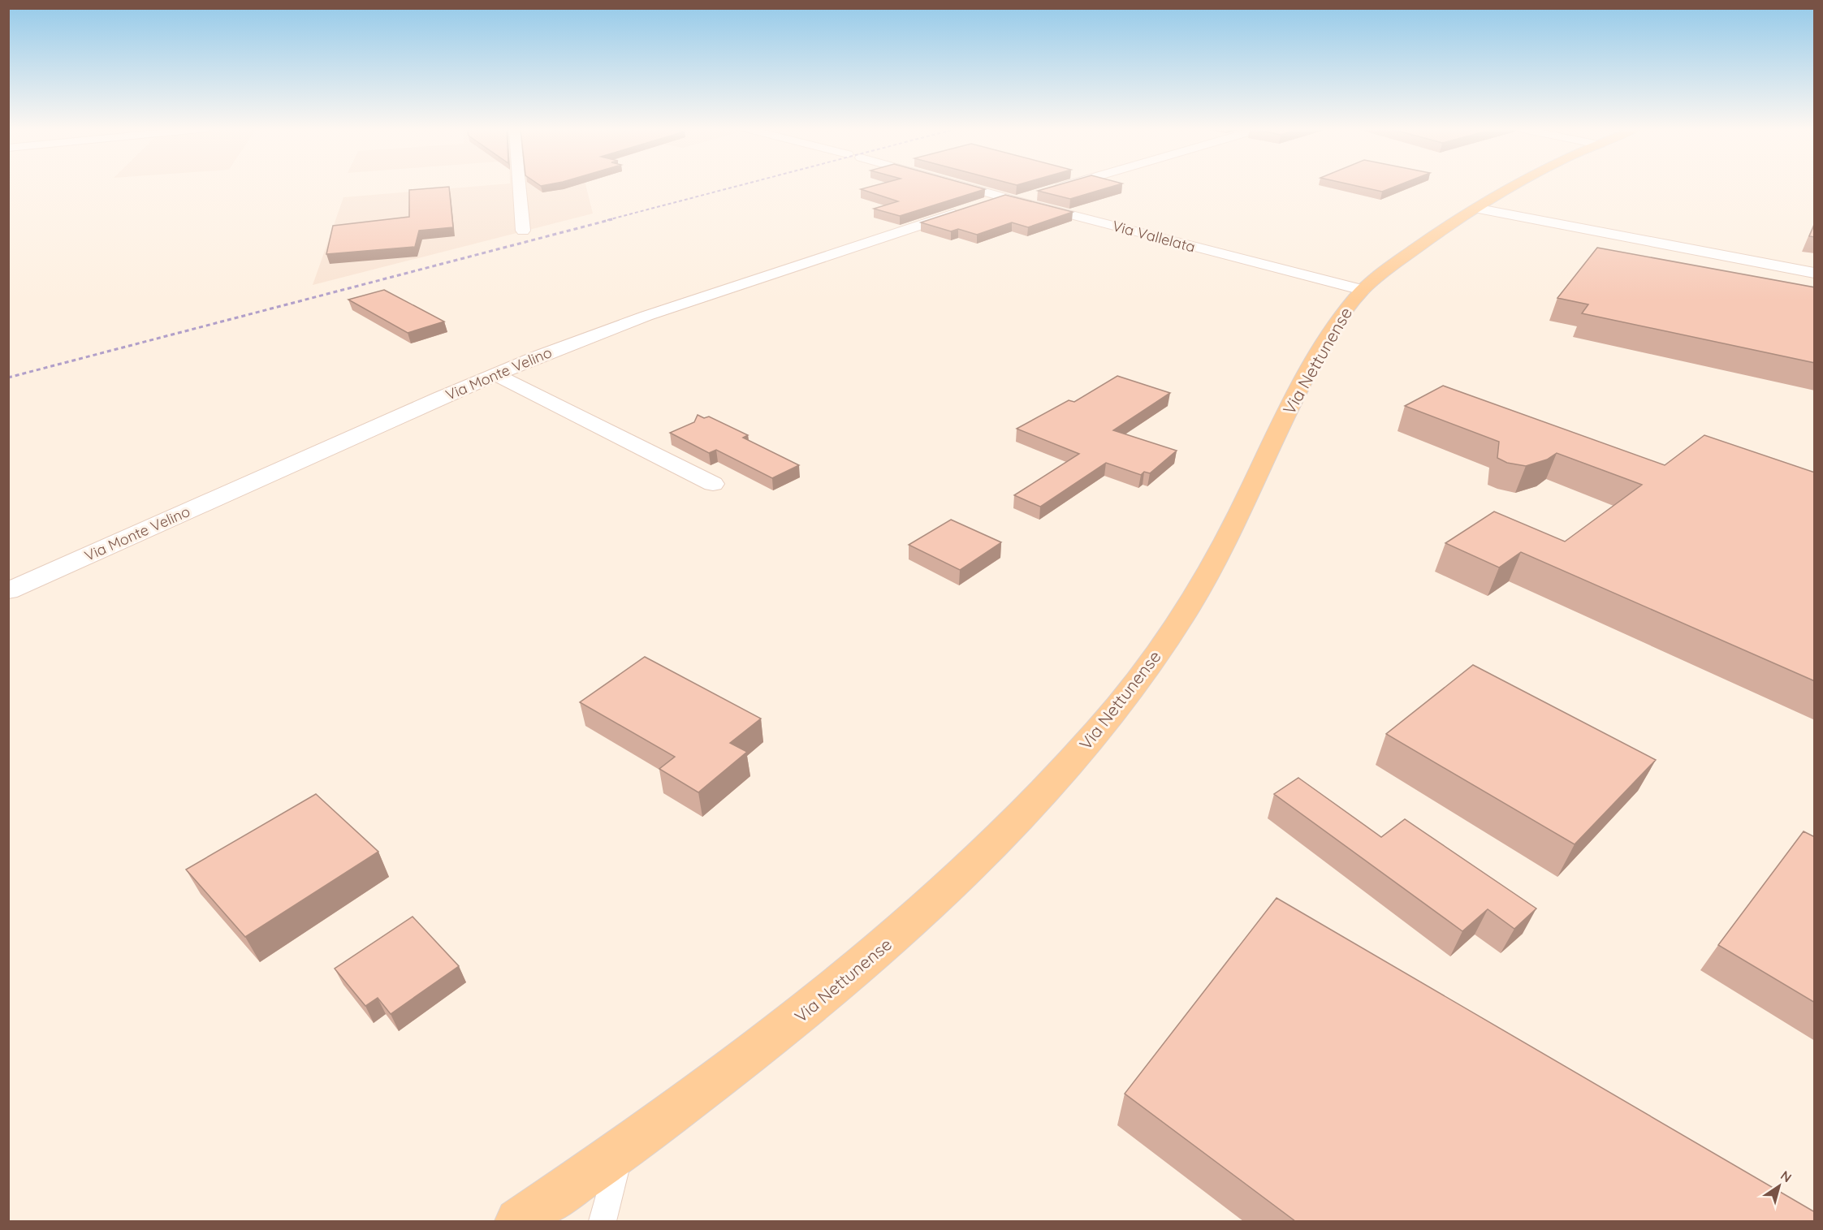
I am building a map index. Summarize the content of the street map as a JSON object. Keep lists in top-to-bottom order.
{
  "streets": {
    "main road": ["Via Nettunense"],
    "street": ["Via Vallelata", "Via Monte Velino"]
  },
  "crossings": [
    ["Via Vallelata", "Via Nettunense"],
    ["Via Vallelata", "Via Monte Velino"]
  ],
  "north": "top right"
}
